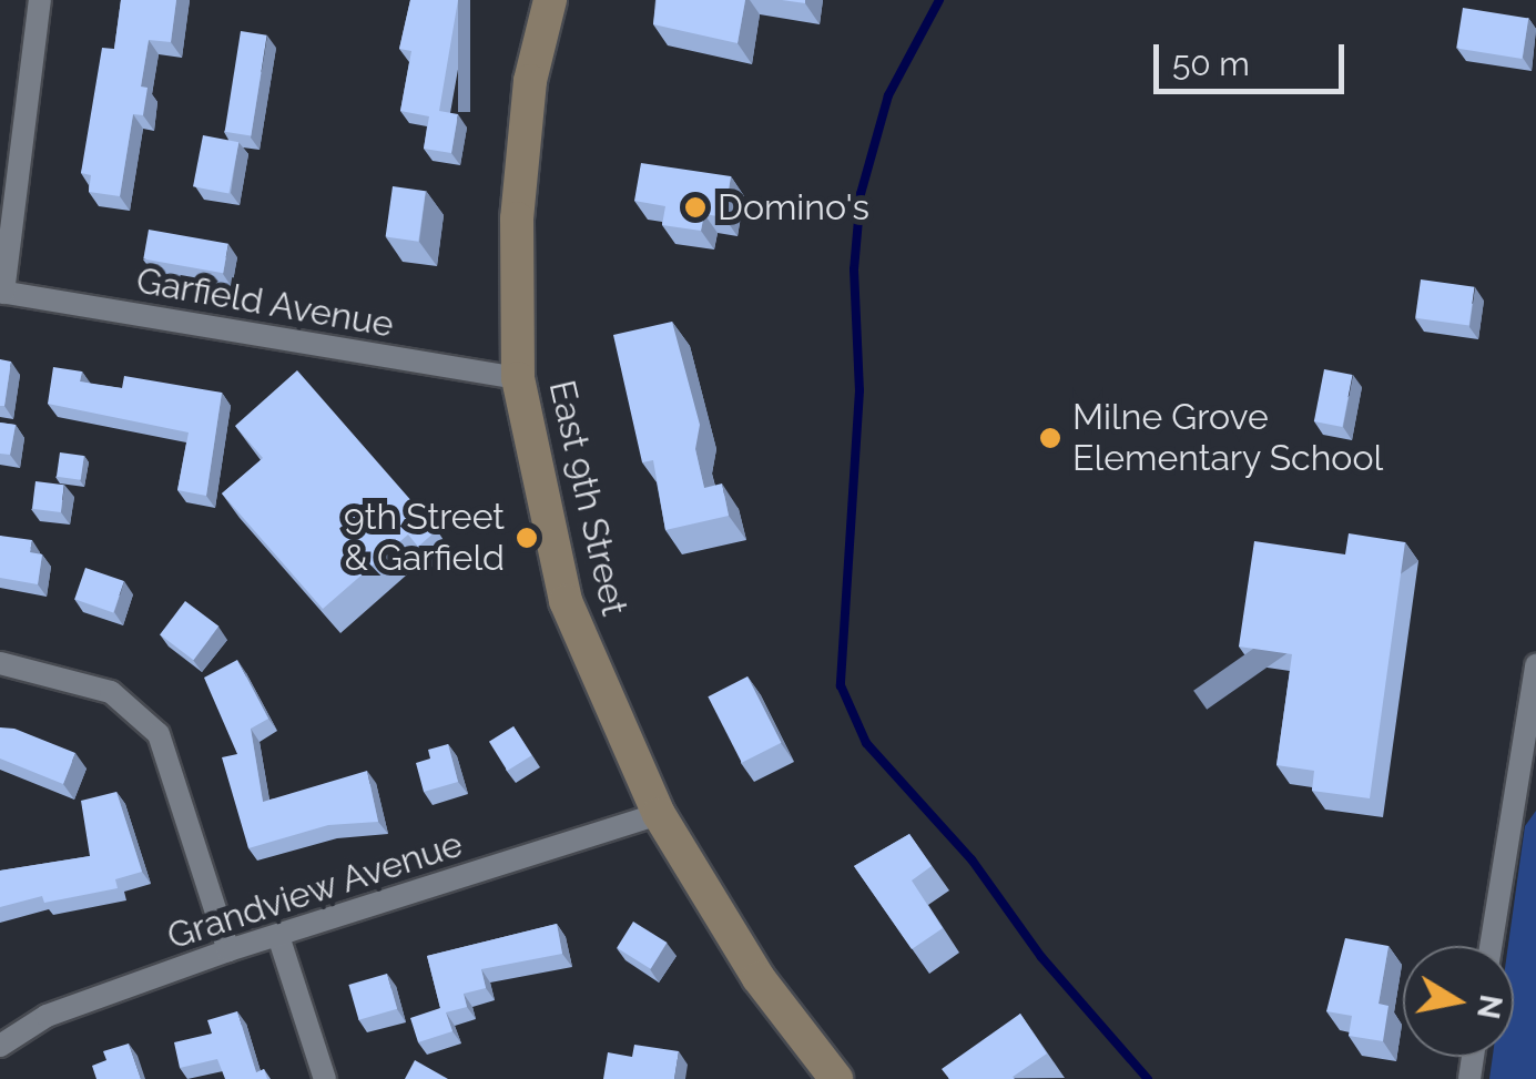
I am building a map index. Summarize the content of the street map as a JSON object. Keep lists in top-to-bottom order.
{
  "streets": {
    "main road": ["East 9th Street"],
    "street": ["Garfield Avenue", "Grandview Avenue"]
  },
  "crossings": [
    ["Garfield Avenue", "East 9th Street"],
    ["East 9th Street", "Grandview Avenue"]
  ],
  "places": ["Domino's", "Milne Grove Elementary School", "9th Street & Garfield"],
  "scale_bar": "50 m",
  "north": "right"
}
